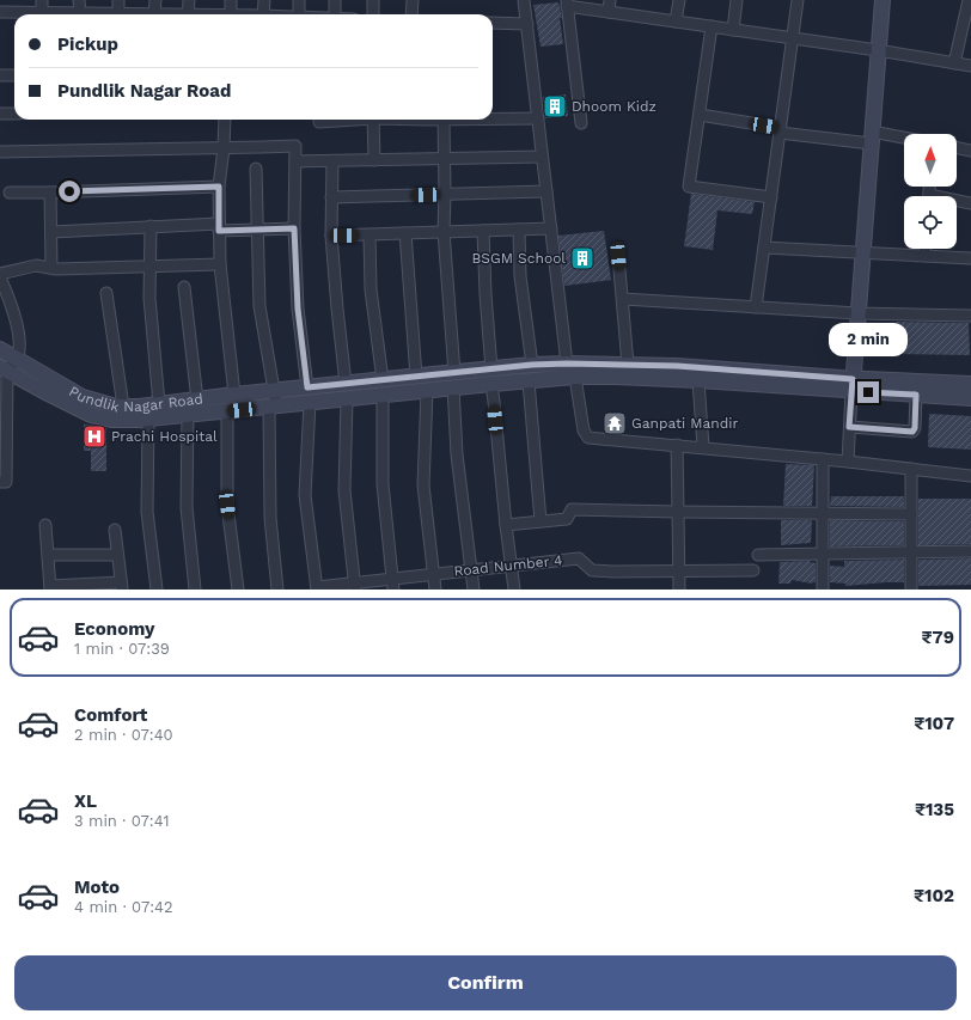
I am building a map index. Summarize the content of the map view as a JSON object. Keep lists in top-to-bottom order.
{
  "streets": {
    "main road": ["Pundlik Nagar Road"],
    "street": ["Road Number 4"]
  },
  "places": {
    "building": ["Dhoom Kidz", "BSGM School"],
    "temple": ["Ganpati Mandir"],
    "hospital": ["Prachi Hospital"]
  },
  "north": "top",
  "page": {
    "banner": ["Pickup", "Pundlik Nagar Road"],
    "bubble": "2 min",
    "list": [
      {
        "name": "Economy",
        "note": "1 min · 07:39",
        "value": "₹79"
      },
      {
        "name": "Comfort",
        "note": "2 min · 07:40",
        "value": "₹107"
      },
      {
        "name": "XL",
        "note": "3 min · 07:41",
        "value": "₹135"
      },
      {
        "name": "Moto",
        "note": "4 min · 07:42",
        "value": "₹102"
      }
    ],
    "buttons": "Confirm"
  }
}
